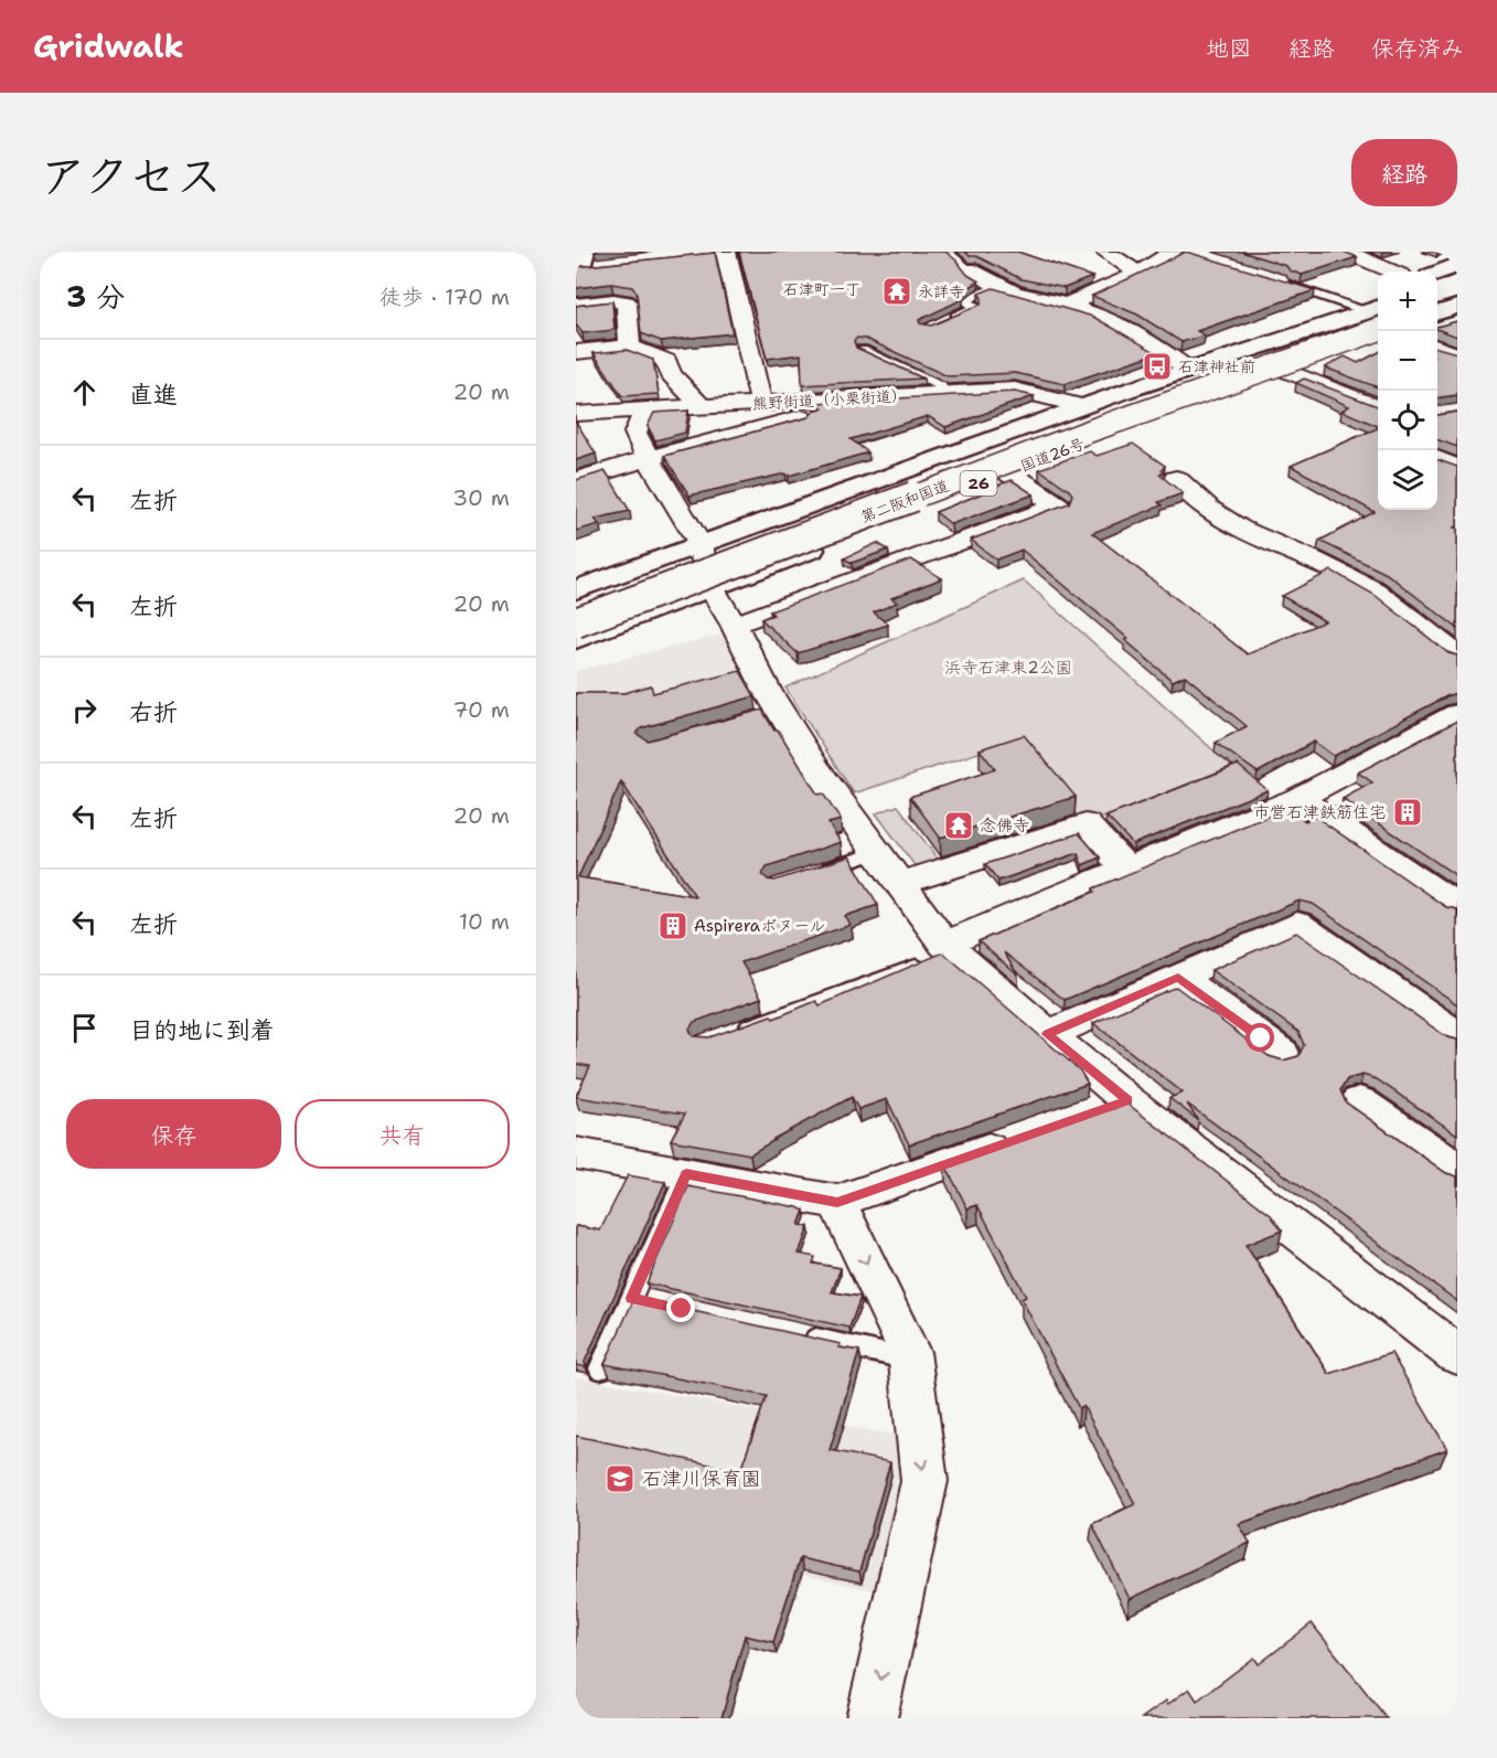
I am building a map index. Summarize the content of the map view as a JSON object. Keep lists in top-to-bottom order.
{
  "streets": {
    "highway": ["国道26号", "26", "第二阪和国道"],
    "street": ["熊野街道（小栗街道）"]
  },
  "crossings": [
    ["熊野街道（小栗街道）", "26"],
    ["26", "第二阪和国道"]
  ],
  "districts": ["石津町一丁"],
  "parks": ["浜寺石津東2公園"],
  "places": {
    "temple": ["永詳寺", "念佛寺"],
    "bus stop": ["石津神社前"],
    "building": ["市営石津鉄筋住宅", "Aspireraボヌール"],
    "school or university": ["石津川保育園"]
  },
  "page": {
    "header": "Gridwalk",
    "nav": ["地図", "経路", "保存済み"],
    "title": "アクセス",
    "buttons": [
      "経路",
      ["保存", "共有"]
    ],
    "heading": ["3 分", "徒歩 · 170 m"],
    "map_buttons": ["+", "−"],
    "list": [
      ["直進", "20 m"],
      ["左折", "30 m"],
      ["左折", "20 m"],
      ["右折", "70 m"],
      ["左折", "20 m"],
      ["左折", "10 m"],
      "目的地に到着"
    ]
  }
}
